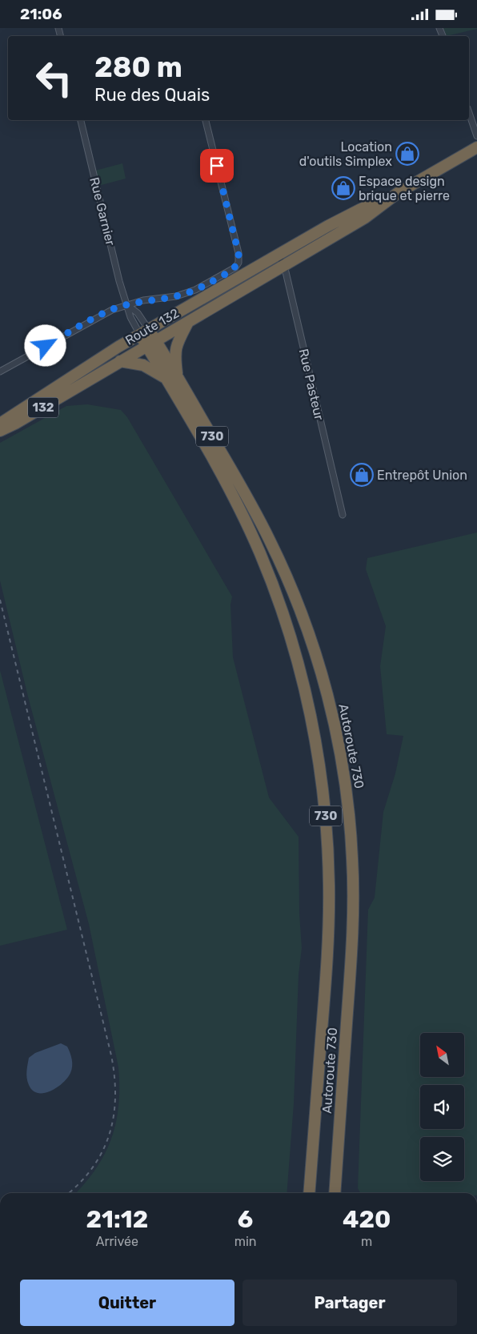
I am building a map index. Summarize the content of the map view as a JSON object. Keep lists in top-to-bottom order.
{
  "streets": {
    "highway": [
      "Route 132",
      "132",
      "730",
      "Autoroute 730"
    ],
    "street": ["Rue Garnier", "Rue Pasteur"]
  },
  "crossings": [
    ["Rue Garnier", "Route 132"],
    ["Rue Garnier", "Autoroute 730"],
    ["Route 132", "Rue Pasteur"],
    ["Route 132", "Autoroute 730"]
  ],
  "places": {
    "shop": ["Location d'outils Simplex", "Espace design brique et pierre", "Entrepôt Union"]
  },
  "north": "top left",
  "page": {
    "status": "21:06",
    "turn": ["280 m", "Rue des Quais"],
    "eta": [
      "21:12",
      "Arrivée",
      "6",
      "min",
      "420",
      "m"
    ],
    "buttons": ["Quitter", "Partager"]
  }
}
